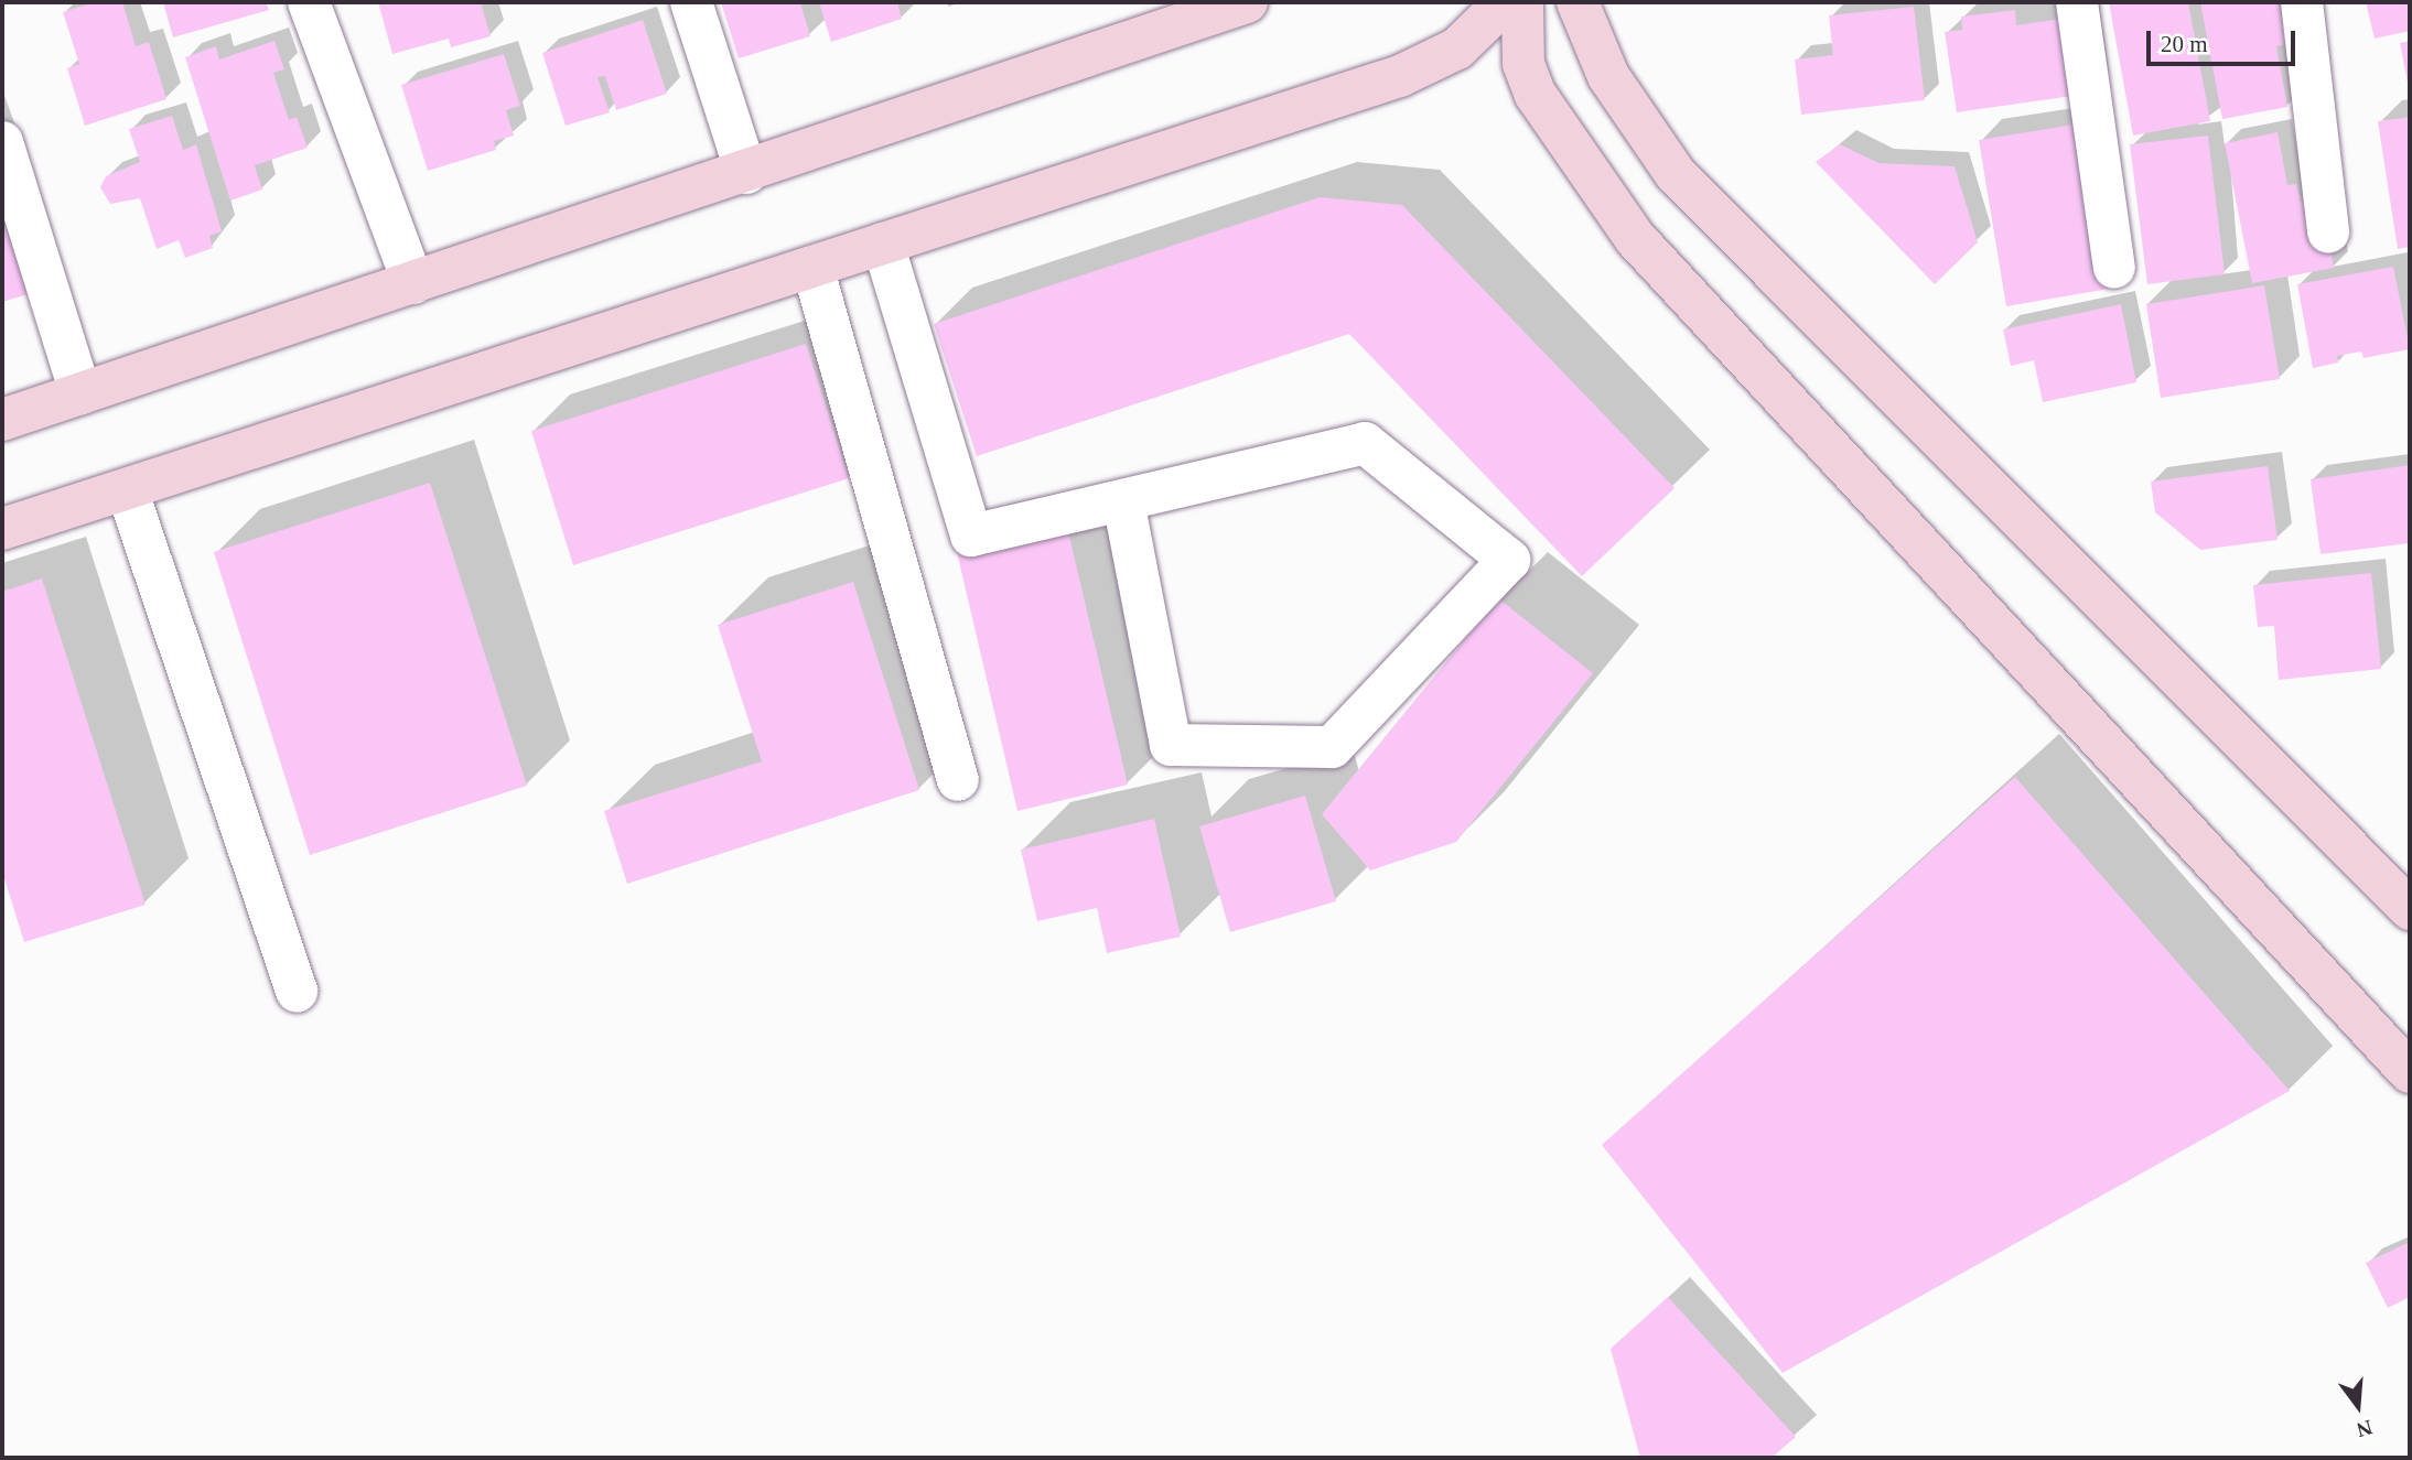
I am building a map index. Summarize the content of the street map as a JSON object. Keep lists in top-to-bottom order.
{
  "scale_bar": "20 m",
  "north": "bottom"
}
